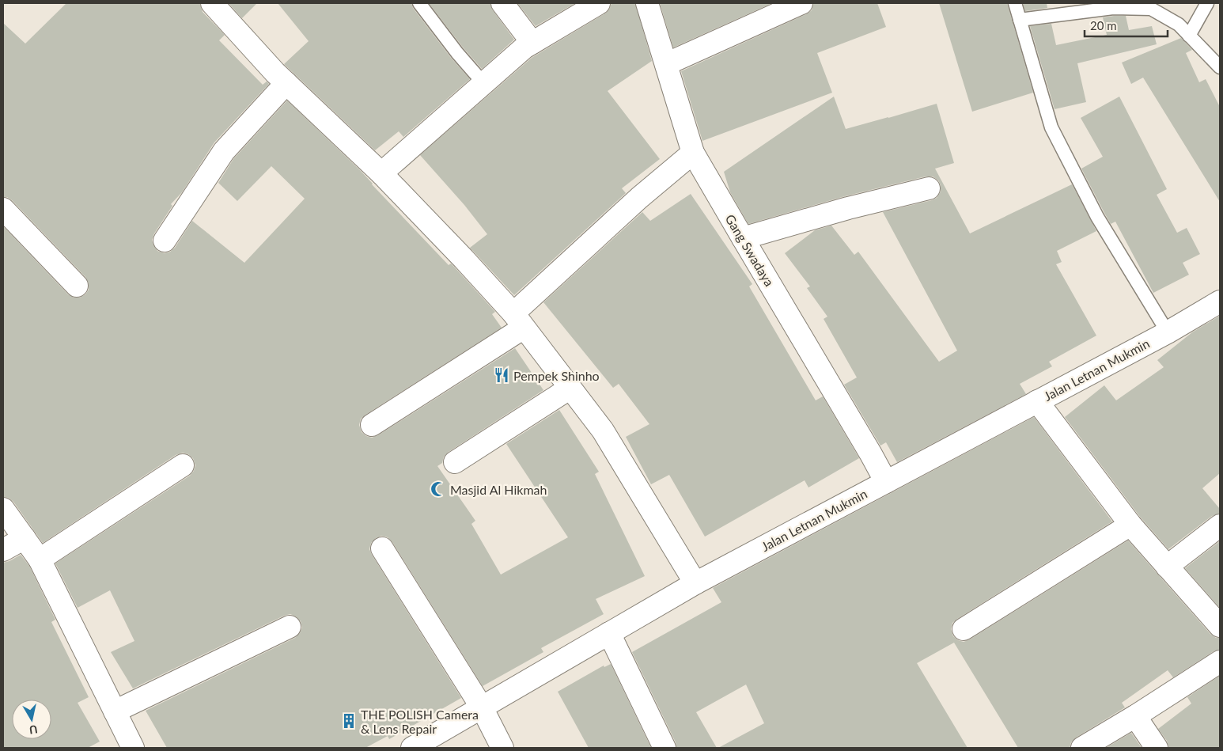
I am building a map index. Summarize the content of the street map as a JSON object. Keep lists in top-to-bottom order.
{
  "streets": {
    "street": ["Gang Swadaya", "Jalan Letnan Mukmin"]
  },
  "crossings": [
    ["Gang Swadaya", "Jalan Letnan Mukmin"]
  ],
  "places": {
    "restaurant": ["Pempek Shinho"],
    "mosque": ["Masjid Al Hikmah"],
    "building": ["THE POLISH Camera & Lens Repair"]
  },
  "scale_bar": "20 m",
  "north": "bottom"
}
